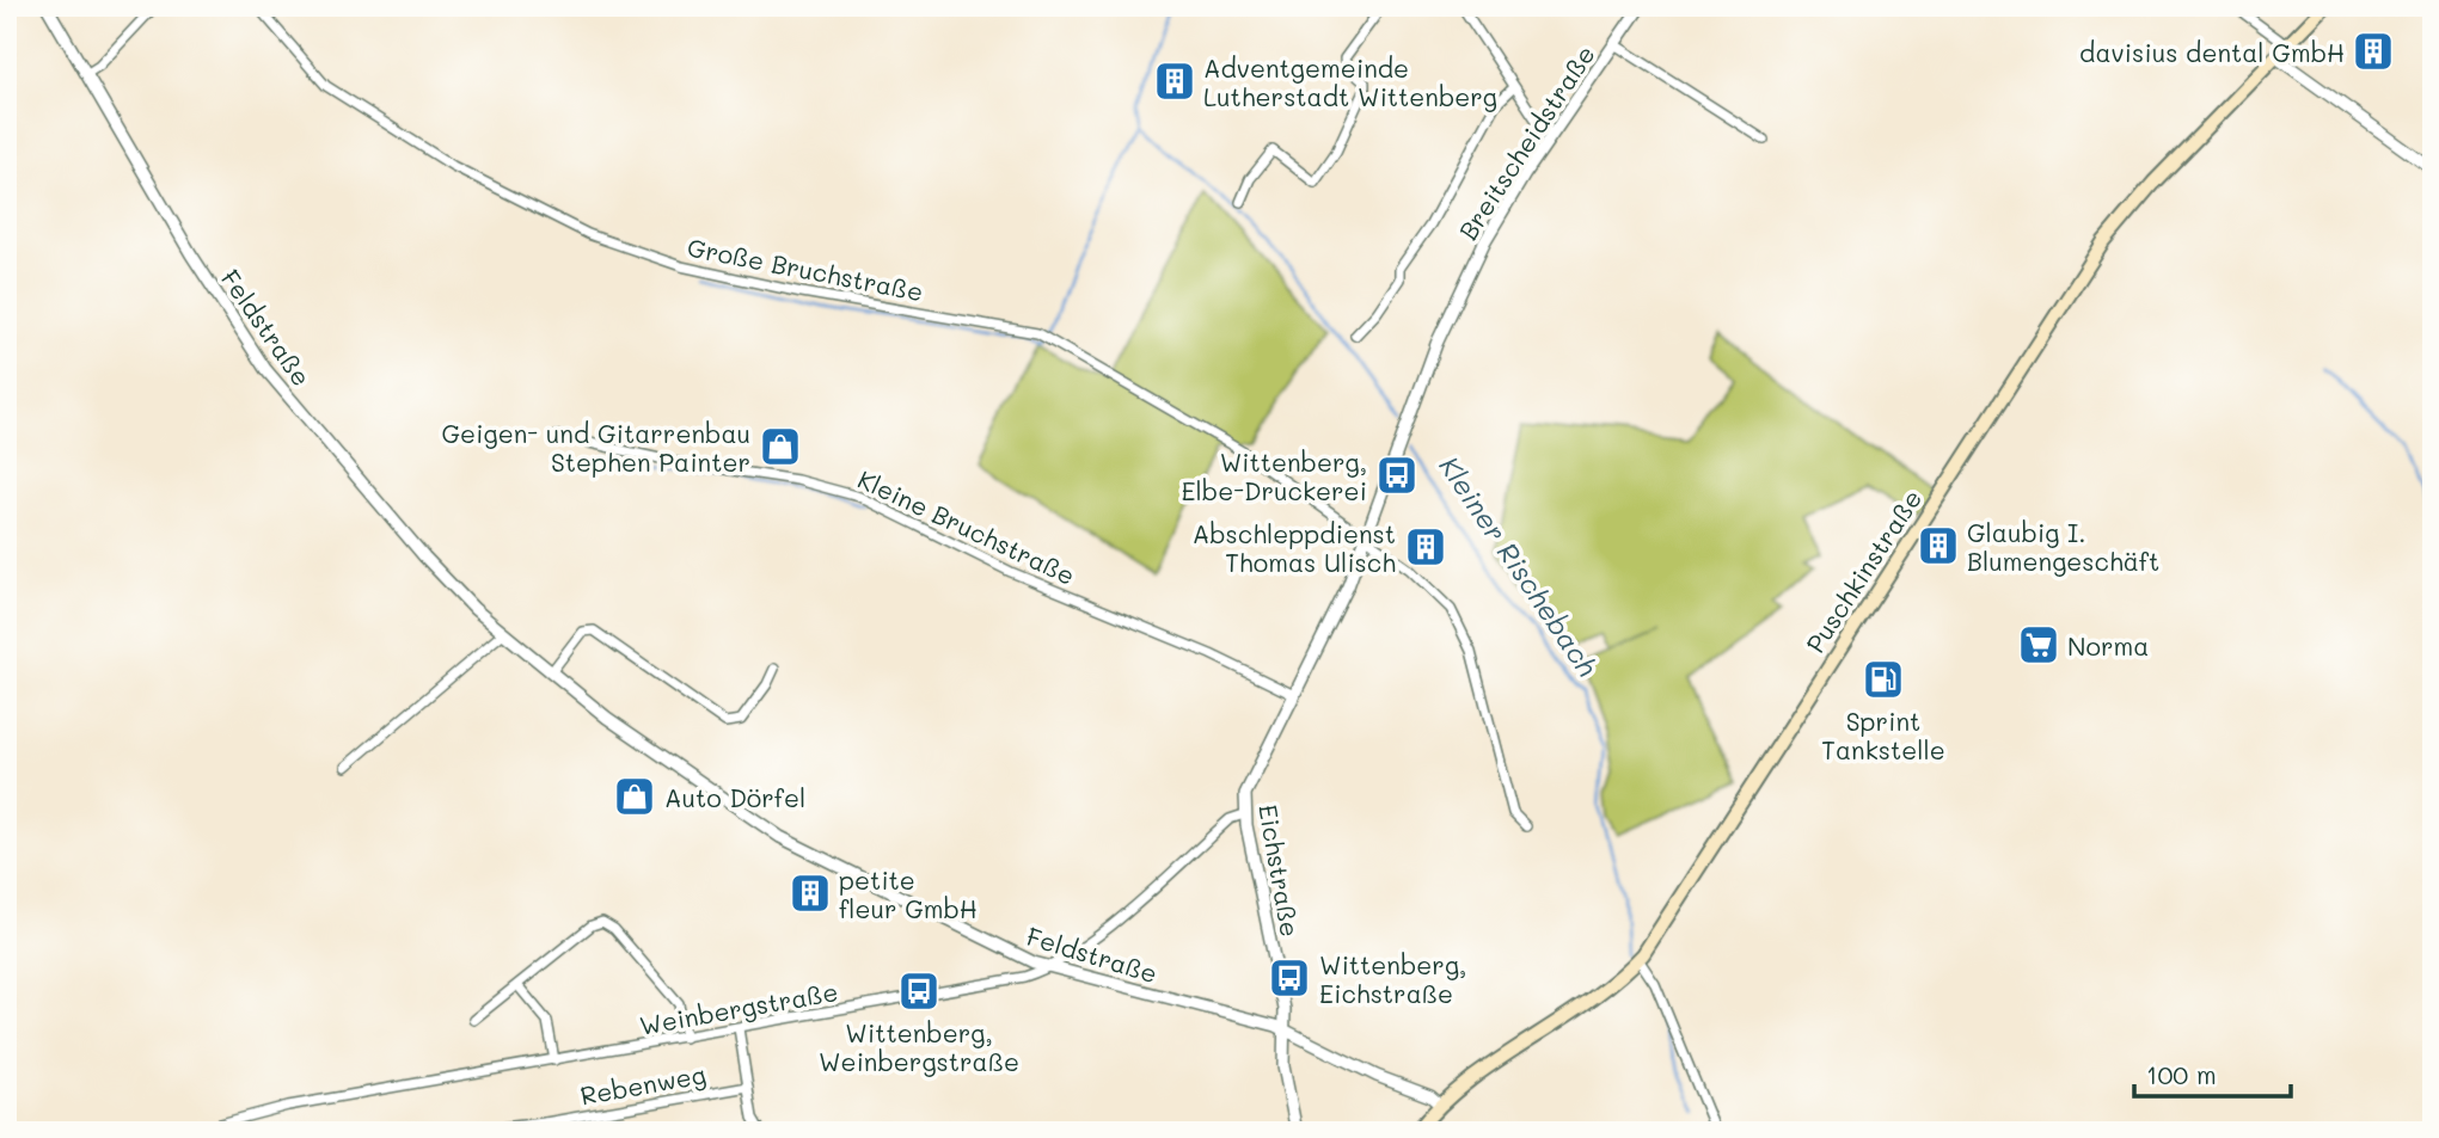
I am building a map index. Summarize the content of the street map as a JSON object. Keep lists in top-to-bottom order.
{
  "streets": {
    "main road": ["Puschkinstraße"],
    "street": [
      "Breitscheidstraße",
      "Große Bruchstraße",
      "Feldstraße",
      "Kleine Bruchstraße",
      "Eichstraße",
      "Weinbergstraße",
      "Rebenweg"
    ]
  },
  "crossings": [
    ["Breitscheidstraße", "Große Bruchstraße"],
    ["Breitscheidstraße", "Eichstraße"],
    ["Große Bruchstraße", "Eichstraße"],
    ["Feldstraße", "Puschkinstraße"],
    ["Feldstraße", "Eichstraße"],
    ["Feldstraße", "Weinbergstraße"],
    ["Kleine Bruchstraße", "Eichstraße"],
    ["Eichstraße", "Weinbergstraße"]
  ],
  "water": ["Kleiner Rischebach"],
  "places": {
    "building": [
      "davisius dental GmbH",
      "Adventgemeinde Lutherstadt Wittenberg",
      "Glaubig I. Blumengeschäft",
      "Abschleppdienst Thomas Ulisch",
      "petite fleur GmbH"
    ],
    "shop": ["Geigen- und Gitarrenbau Stephen Painter", "Auto Dörfel"],
    "bus stop": ["Wittenberg, Elbe-Druckerei", "Wittenberg, Eichstraße", "Wittenberg, Weinbergstraße"],
    "supermarket": ["Norma"],
    "fuel station": ["Sprint Tankstelle"]
  },
  "scale_bar": "100 m"
}
